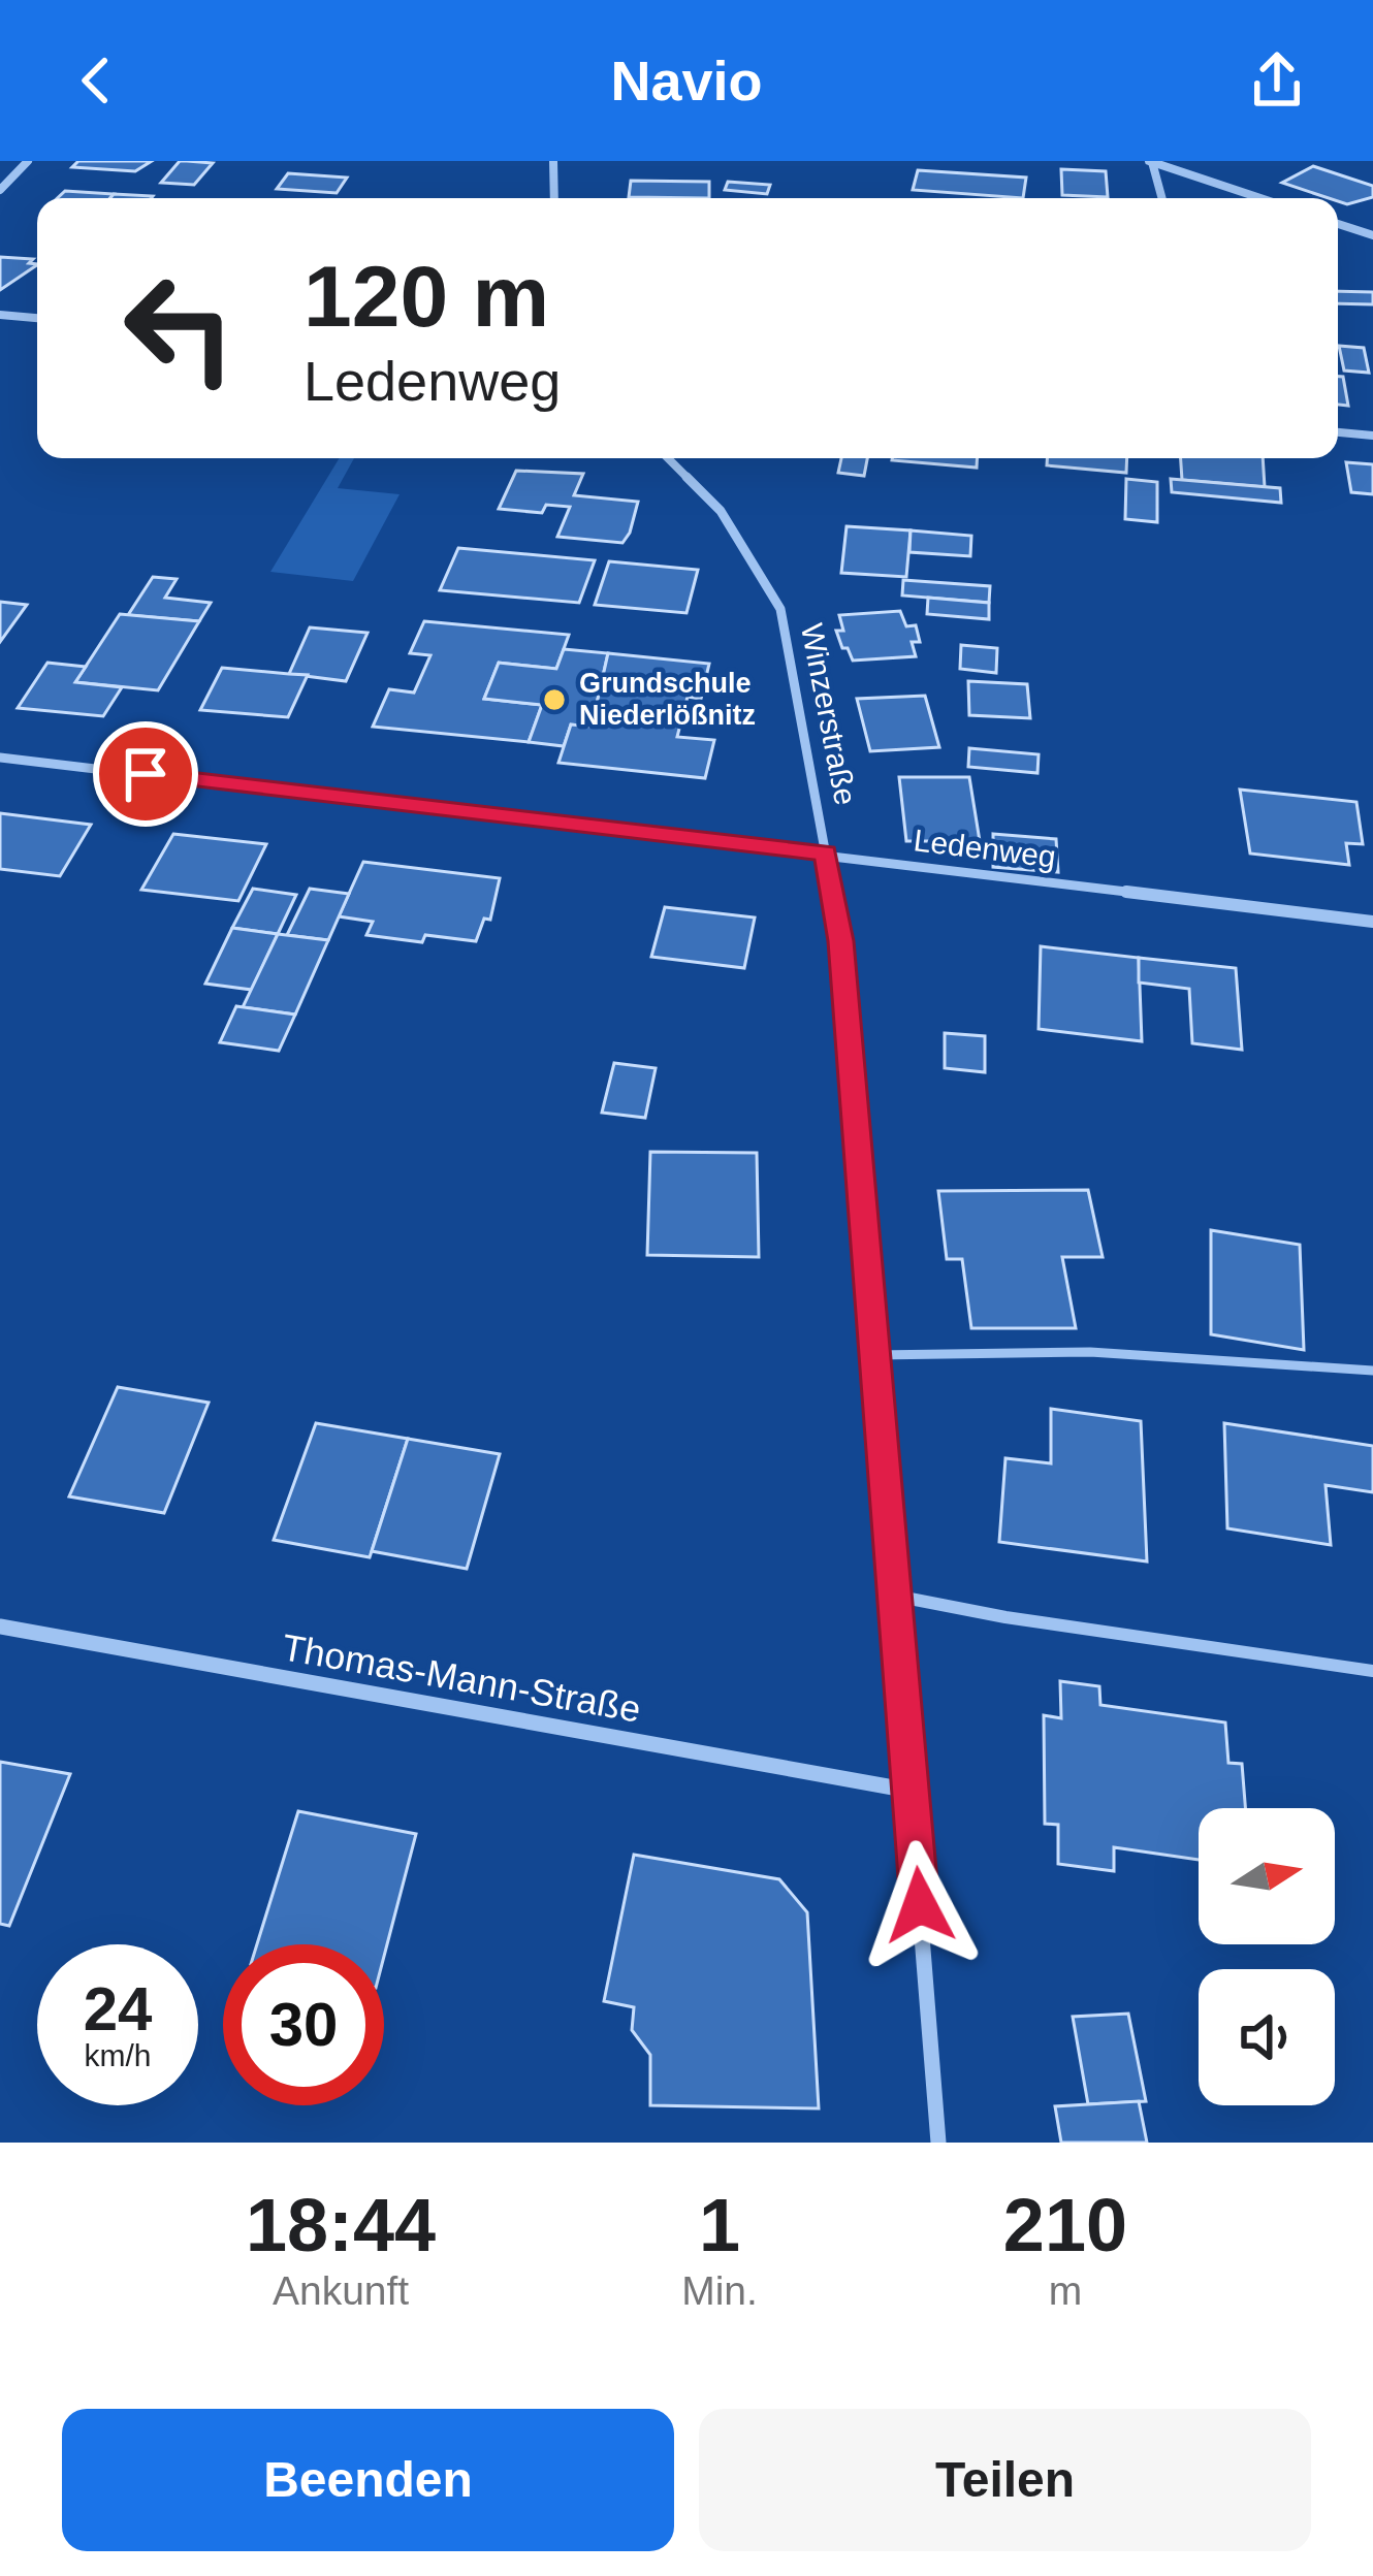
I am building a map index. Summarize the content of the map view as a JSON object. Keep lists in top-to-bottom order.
{
  "streets": {
    "street": ["Winzerstraße", "Ledenweg", "Thomas-Mann-Straße"]
  },
  "crossings": [
    ["Winzerstraße", "Ledenweg"],
    ["Winzerstraße", "Thomas-Mann-Straße"]
  ],
  "places": ["Grundschule Niederlößnitz"],
  "north": "right",
  "page": {
    "header": "Navio",
    "turn": ["120 m", "Ledenweg"],
    "speed": "24 km/h",
    "limit": "30",
    "eta": [
      "18:44",
      "Ankunft",
      "1",
      "Min.",
      "210",
      "m"
    ],
    "buttons": ["Beenden", "Teilen"]
  }
}
